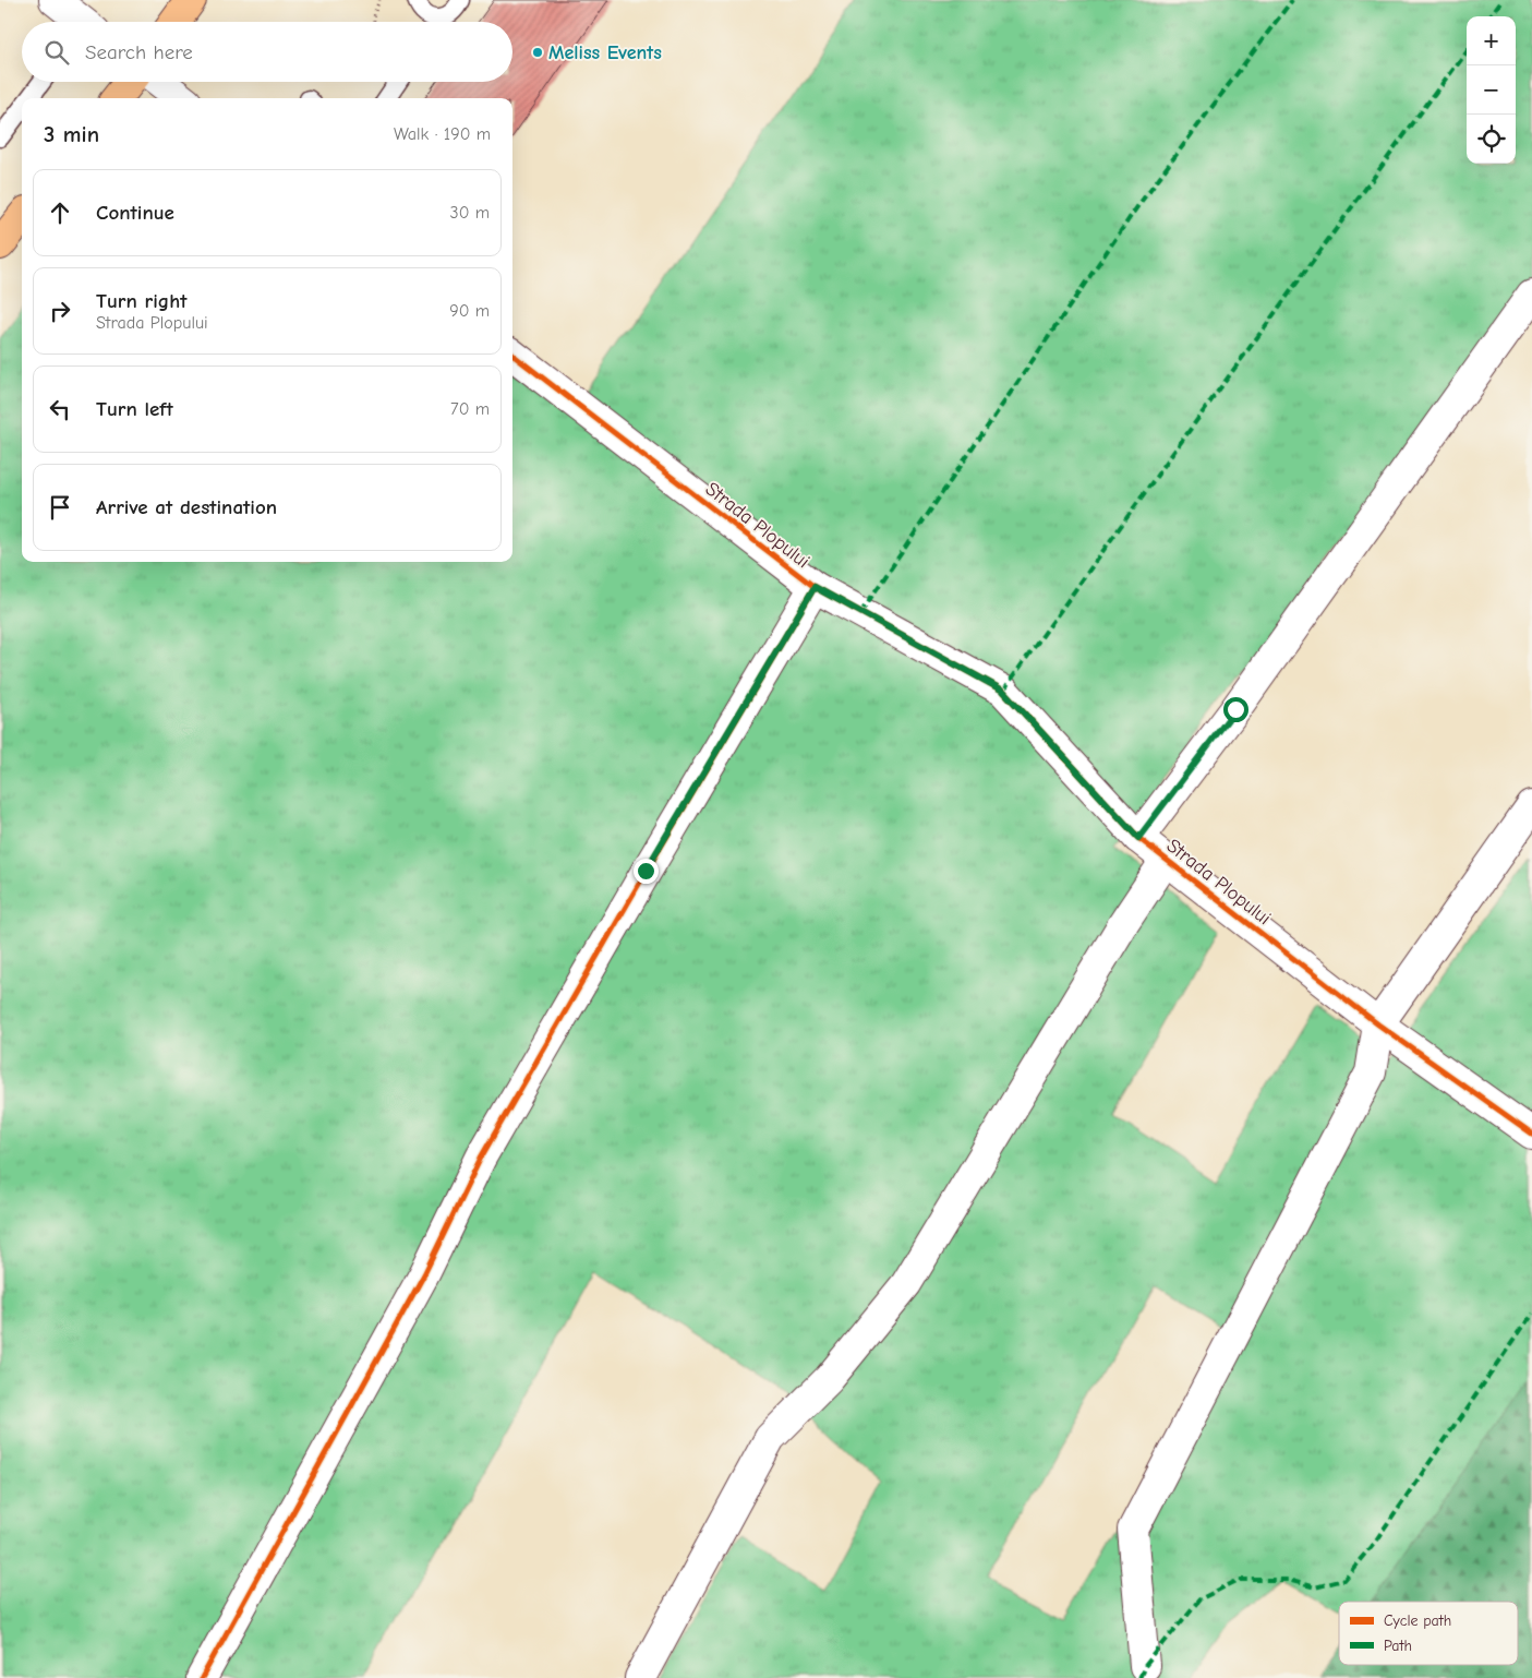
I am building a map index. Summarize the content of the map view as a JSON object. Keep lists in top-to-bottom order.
{
  "streets": {
    "street": ["Strada Plopului"]
  },
  "places": ["Meliss Events"],
  "legend": ["Cycle path", "Path"],
  "page": {
    "map_buttons": ["+", "−"],
    "search": "Search here",
    "heading": ["3 min", "Walk · 190 m"],
    "list": [
      ["Continue", "30 m"],
      ["Turn right", "Strada Plopului", "90 m"],
      ["Turn left", "70 m"],
      "Arrive at destination"
    ]
  }
}
